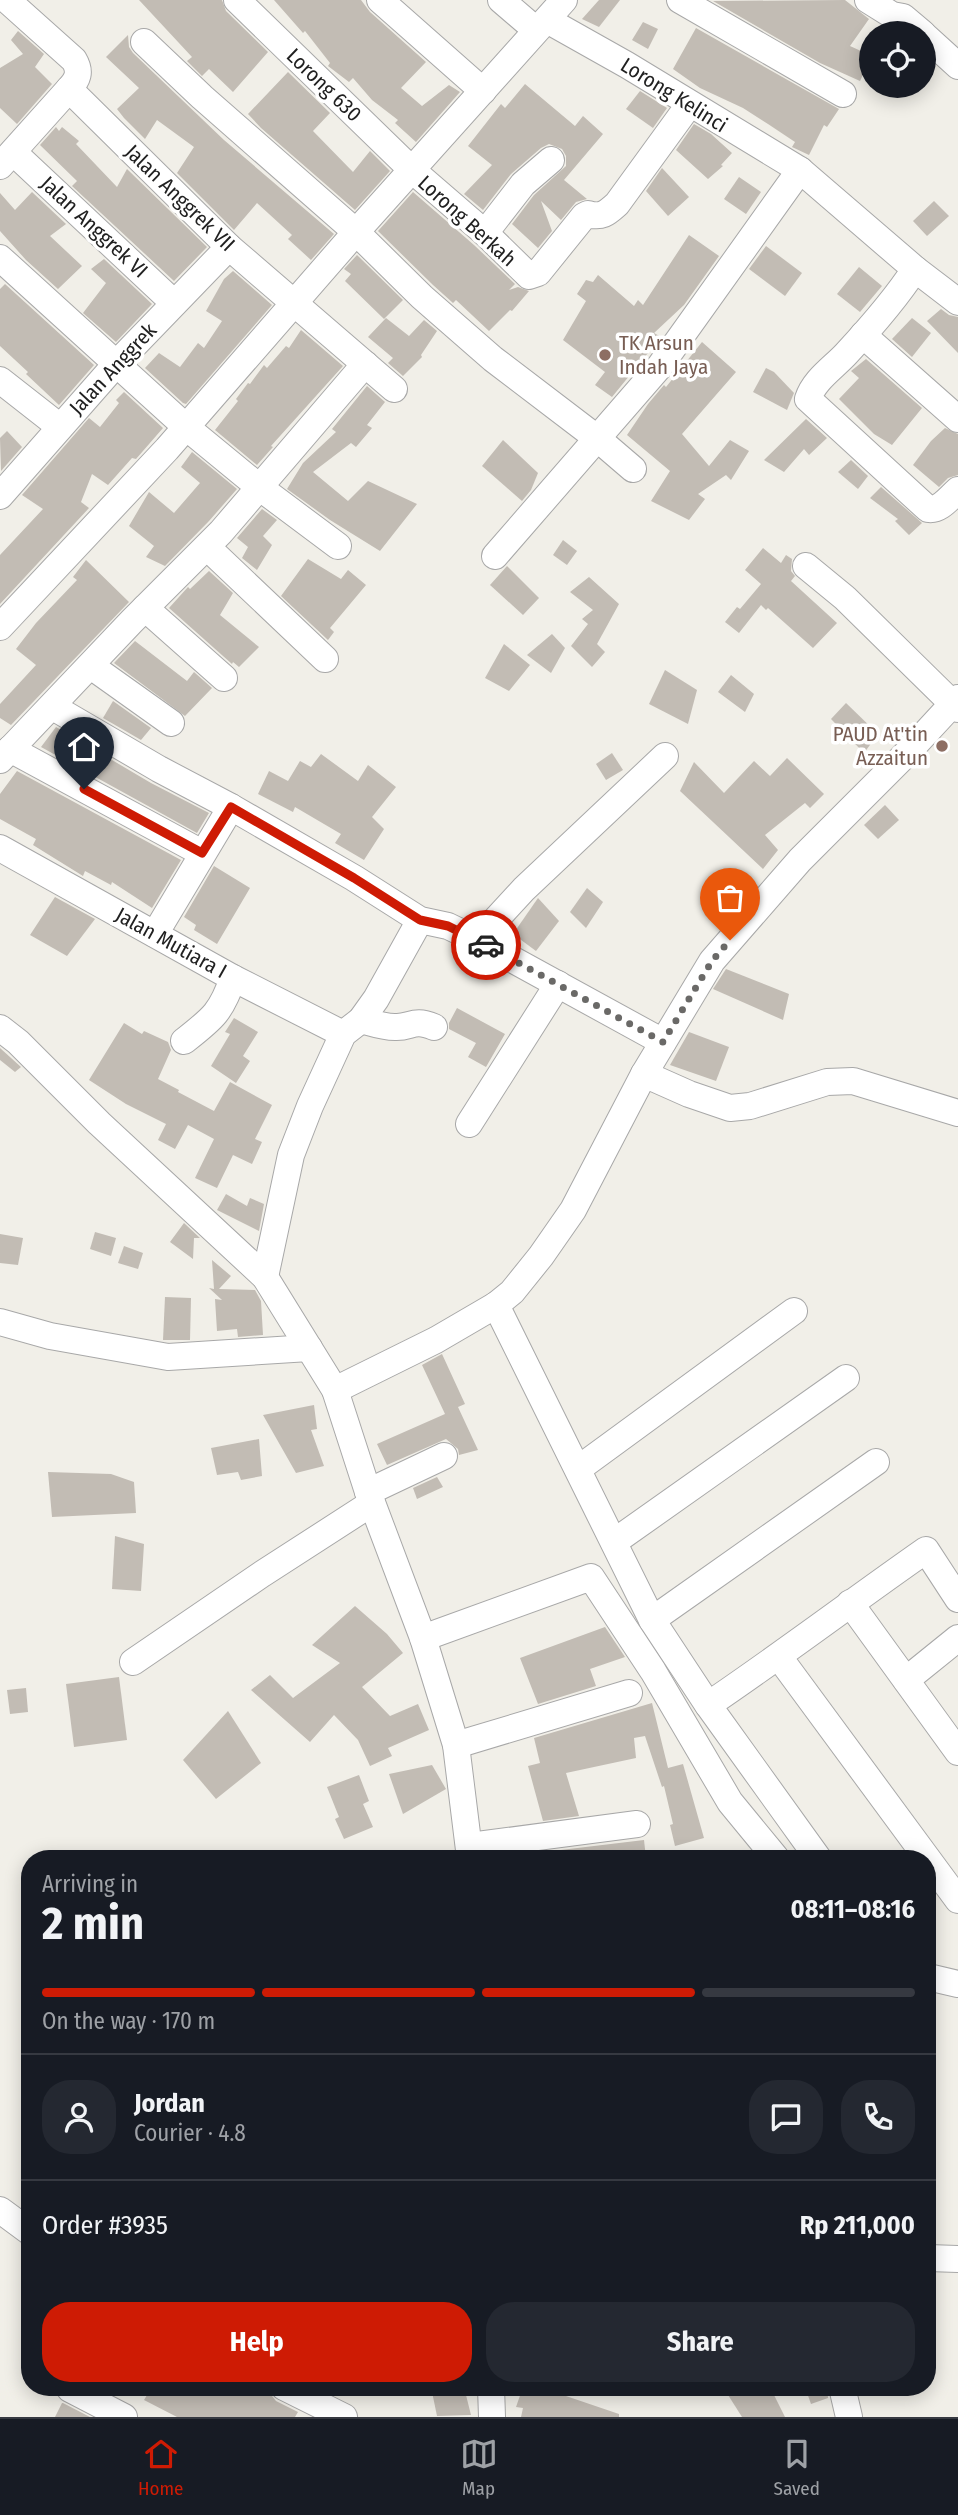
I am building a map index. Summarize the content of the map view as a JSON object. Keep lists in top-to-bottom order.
{
  "streets": {
    "street": [
      "Lorong 630",
      "Lorong Kelinci",
      "Jalan Anggrek VII",
      "Lorong Berkah",
      "Jalan Anggrek VI",
      "Jalan Anggrek",
      "Jalan Mutiara I"
    ]
  },
  "crossings": [
    ["Lorong 630", "Lorong Berkah"],
    ["Lorong Kelinci", "Lorong Berkah"],
    ["Jalan Anggrek VII", "Jalan Anggrek"],
    ["Jalan Anggrek VI", "Jalan Anggrek"]
  ],
  "places": ["TK Arsun Indah Jaya", "PAUD At'tin Azzaitun"],
  "page": {
    "heading": ["2 min", "Arriving in", "08:11–08:16"],
    "panel": [
      "Jordan",
      "Courier · 4.8",
      "Order #3935",
      "Rp 211,000"
    ],
    "bar": "On the way · 170 m",
    "buttons": ["Help", "Share"],
    "tabs": ["Home", "Map", "Saved"]
  }
}
